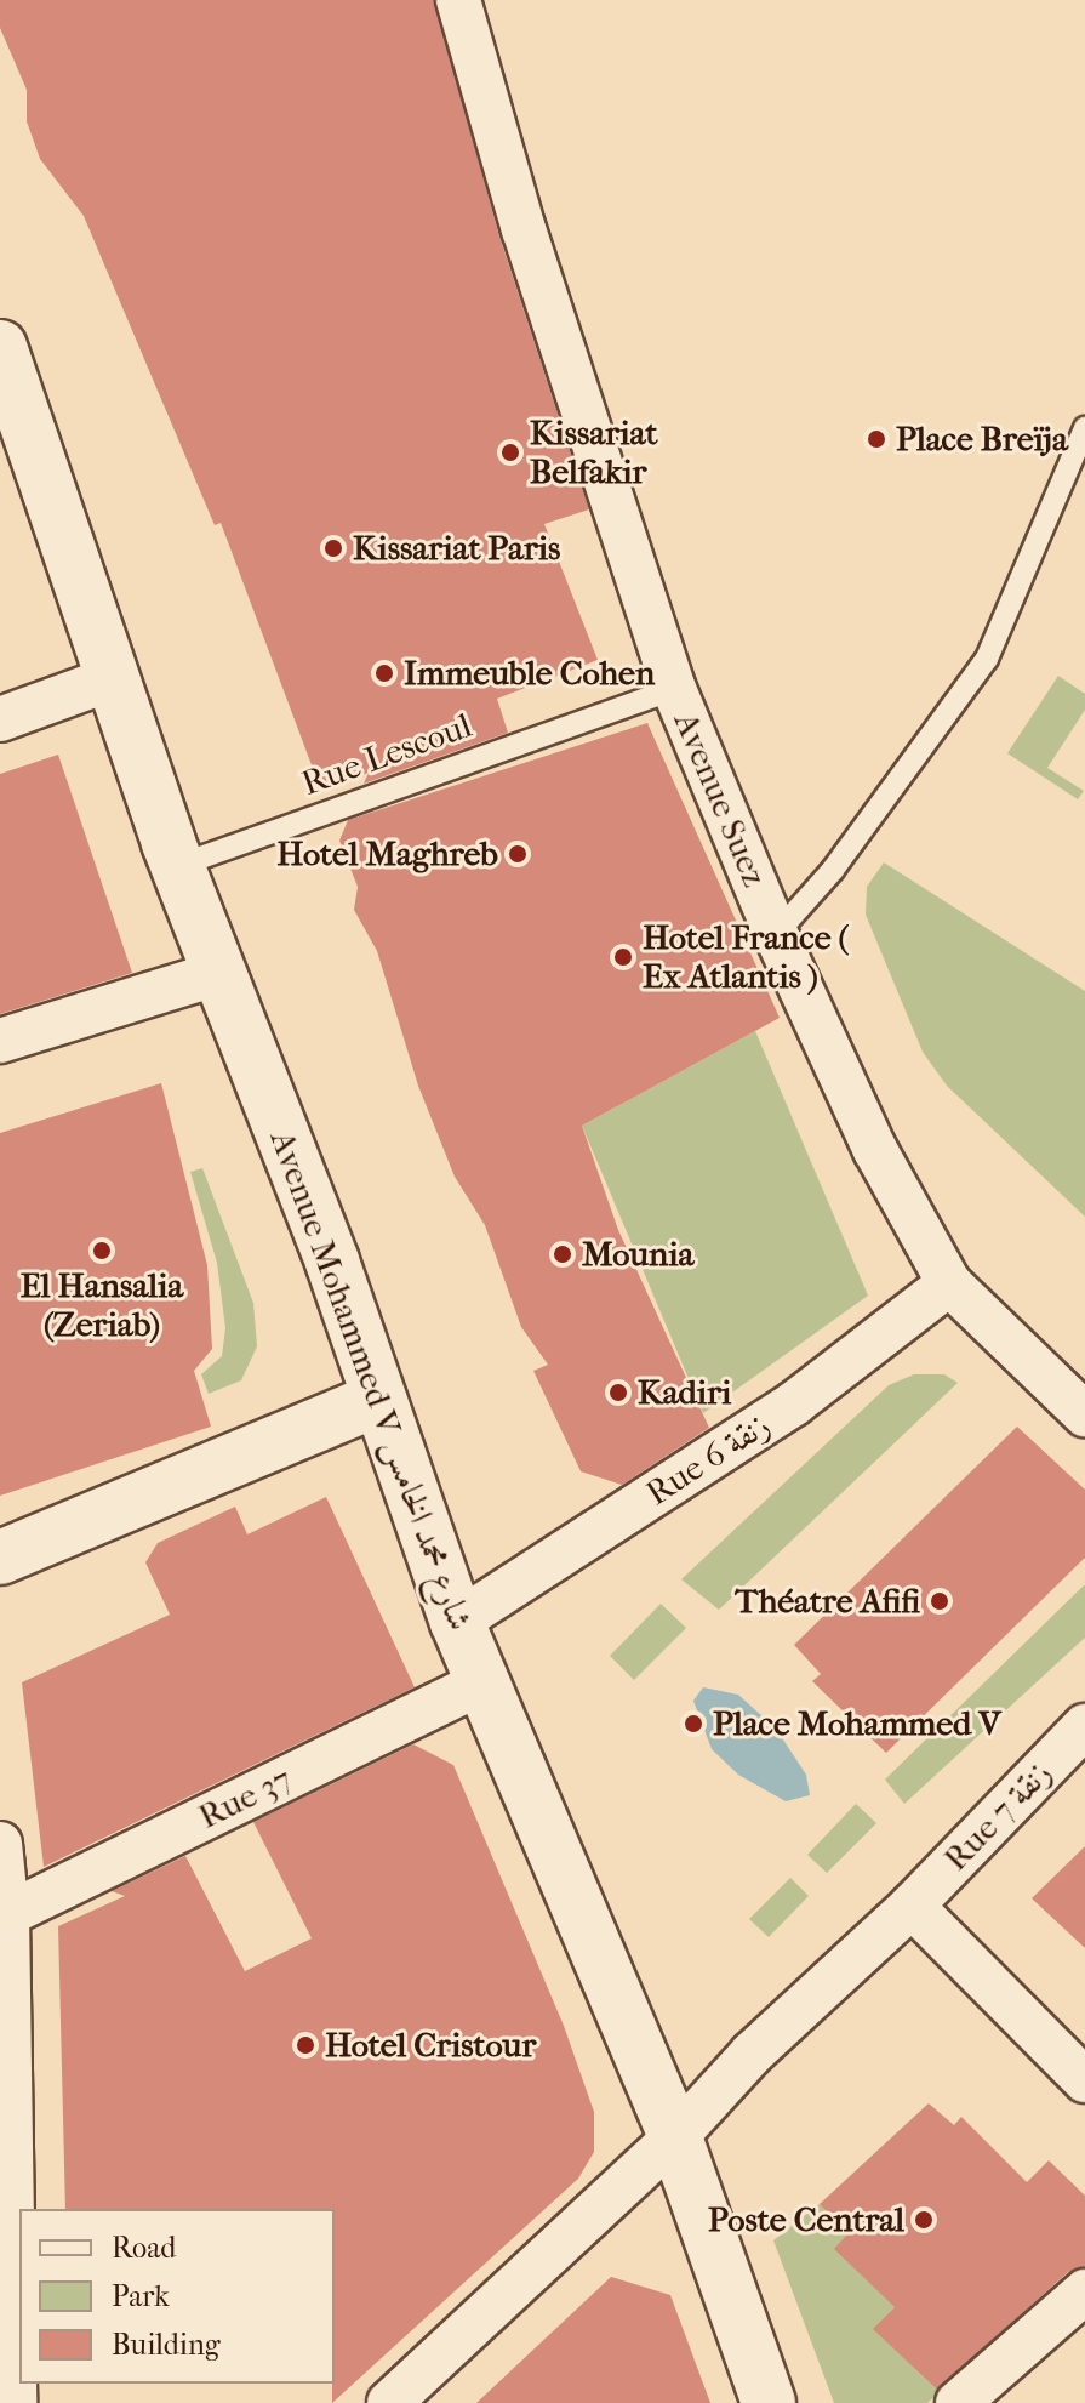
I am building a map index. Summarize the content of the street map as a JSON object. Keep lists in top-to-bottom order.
{
  "streets": {
    "street": [
      "Avenue Suez",
      "Avenue Mohammed V شارع محمد الخامس",
      "Rue 6 زنقة",
      "Rue 37",
      "Rue 7 زنقة"
    ],
    "lane": ["Rue Lescoul"]
  },
  "crossings": [
    ["Rue Lescoul", "Avenue Suez"],
    ["Rue Lescoul", "Avenue Mohammed V شارع محمد الخامس"],
    ["Avenue Suez", "Rue 6 زنقة"],
    ["Avenue Mohammed V شارع محمد الخامس", "Rue 6 زنقة"],
    ["Avenue Mohammed V شارع محمد الخامس", "Rue 37"],
    ["Avenue Mohammed V شارع محمد الخامس", "Rue 7 زنقة"]
  ],
  "places": [
    "Place Breïja",
    "Kissariat Belfakir",
    "Kissariat Paris",
    "Immeuble Cohen",
    "Hotel Maghreb",
    "Hotel France ( Ex Atlantis )",
    "El Hansalia (Zeriab)",
    "Mounia",
    "Kadiri",
    "Théatre Afifi",
    "Place Mohammed V",
    "Hotel Cristour",
    "Poste Central"
  ],
  "legend": ["Road", "Park", "Building"]
}
